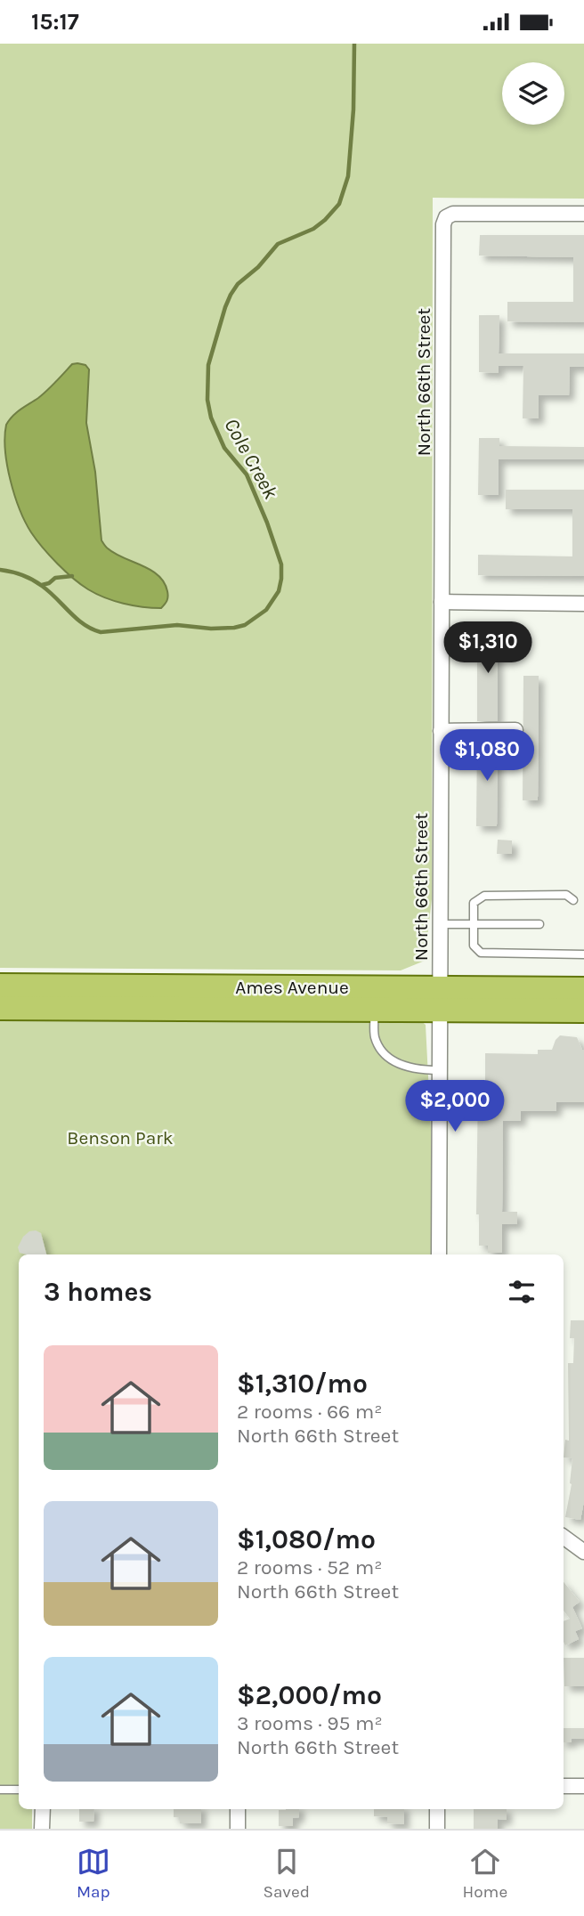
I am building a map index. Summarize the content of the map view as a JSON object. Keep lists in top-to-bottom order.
{
  "streets": {
    "main road": ["Ames Avenue"],
    "street": ["North 66th Street"]
  },
  "crossings": [
    ["North 66th Street", "Ames Avenue"]
  ],
  "water": ["Cole Creek"],
  "parks": ["Benson Park"],
  "page": {
    "status": "15:17",
    "price": ["$1,310", "$1,080", "$2,000"],
    "heading": "3 homes",
    "list": [
      {
        "name": "$1,310/mo",
        "note": "2 rooms · 66 m² · North 66th Street"
      },
      {
        "name": "$1,080/mo",
        "note": "2 rooms · 52 m² · North 66th Street"
      },
      {
        "name": "$2,000/mo",
        "note": "3 rooms · 95 m² · North 66th Street"
      }
    ],
    "tabs": ["Map", "Saved", "Home"]
  }
}
